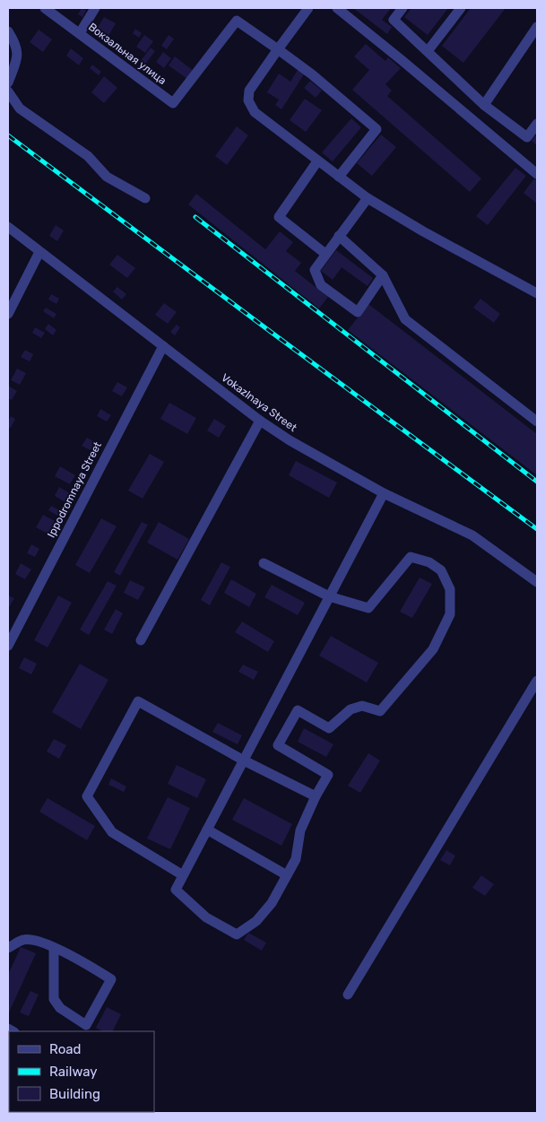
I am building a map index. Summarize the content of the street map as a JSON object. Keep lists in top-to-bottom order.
{
  "streets": {
    "street": ["Вокзальная улица", "Vokazlnaya Street", "Ippodromnaya Street"]
  },
  "crossings": [
    ["Vokazlnaya Street", "Ippodromnaya Street"]
  ],
  "legend": ["Road", "Railway", "Building"]
}
